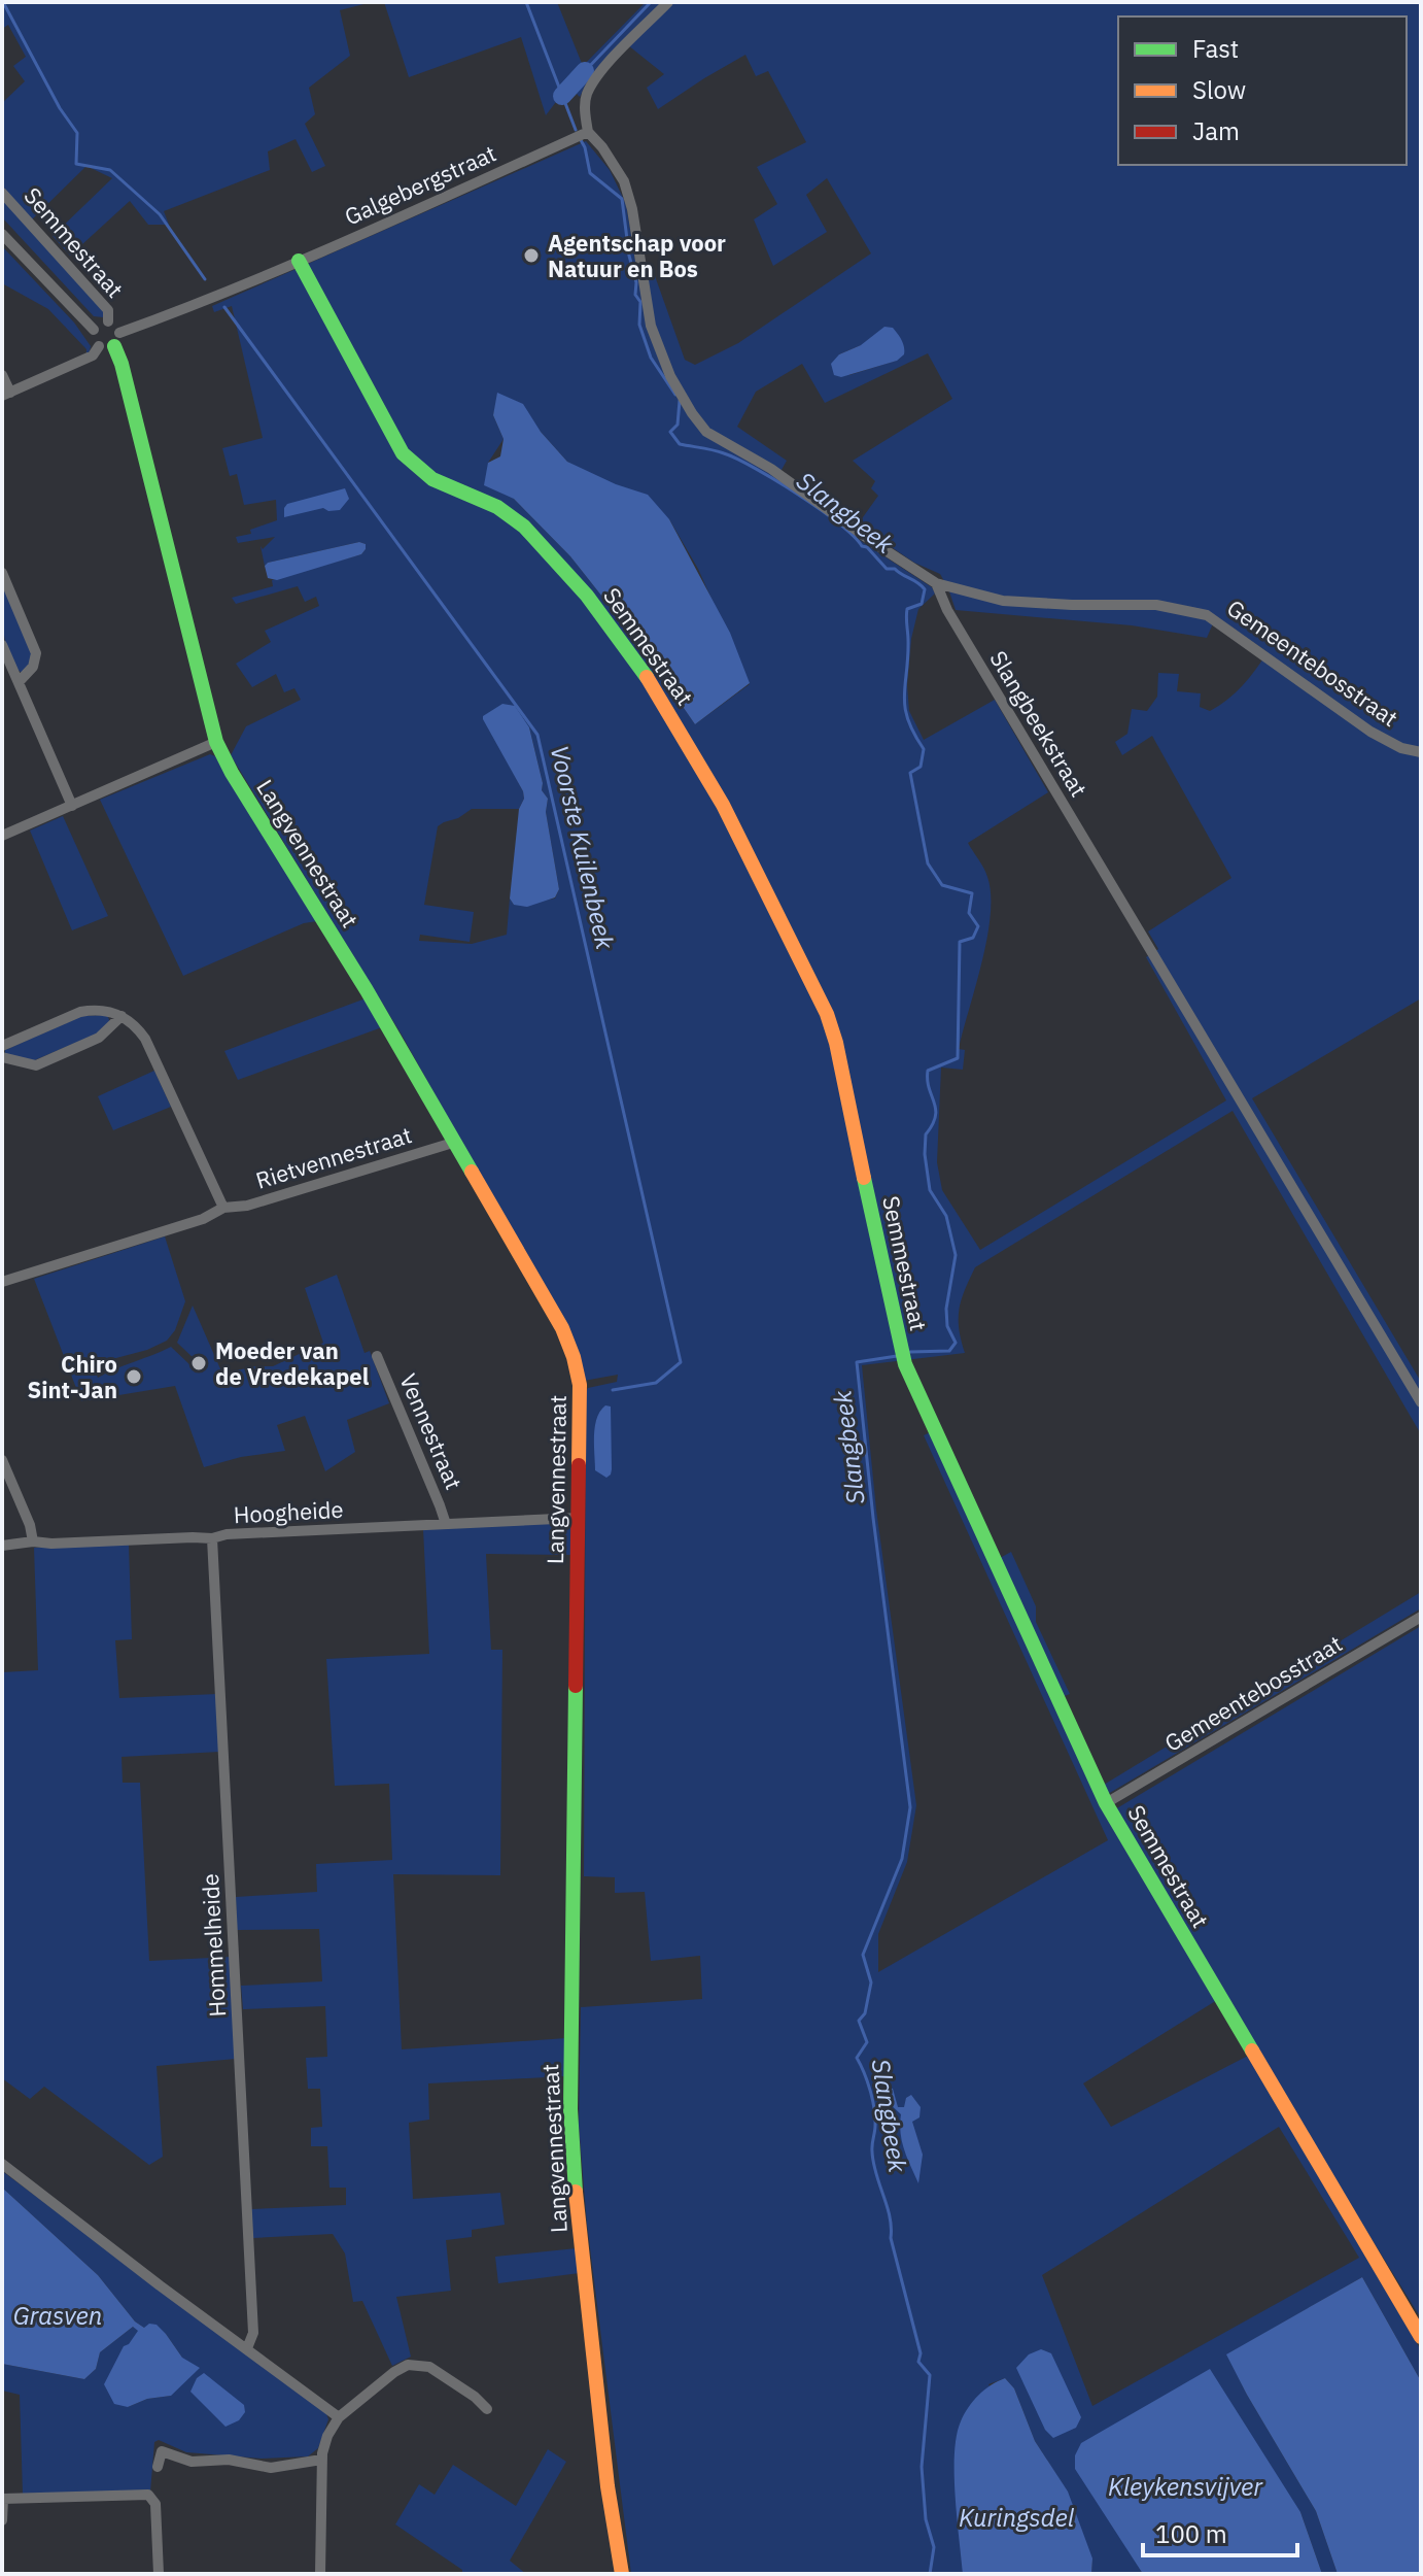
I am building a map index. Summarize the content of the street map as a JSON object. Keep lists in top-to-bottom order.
{
  "streets": {
    "street": [
      "Galgebergstraat",
      "Semmestraat",
      "Gemeentebosstraat",
      "Slangbeekstraat",
      "Langvennestraat",
      "Rietvennestraat",
      "Vennestraat",
      "Hoogheide",
      "Hommelheide"
    ]
  },
  "crossings": [
    ["Galgebergstraat", "Semmestraat"],
    ["Galgebergstraat", "Langvennestraat"],
    ["Semmestraat", "Gemeentebosstraat"],
    ["Semmestraat", "Langvennestraat"],
    ["Gemeentebosstraat", "Slangbeekstraat"],
    ["Langvennestraat", "Rietvennestraat"],
    ["Langvennestraat", "Hoogheide"],
    ["Vennestraat", "Hoogheide"],
    ["Hoogheide", "Hommelheide"]
  ],
  "water": [
    "Slangbeek",
    "Voorste Kuilenbeek",
    "Grasven",
    "Kleykensvijver",
    "Kuringsdel"
  ],
  "places": ["Agentschap voor Natuur en Bos", "Moeder van de Vredekapel", "Chiro Sint-Jan"],
  "legend": ["Fast", "Slow", "Jam"],
  "scale_bar": "100 m"
}
